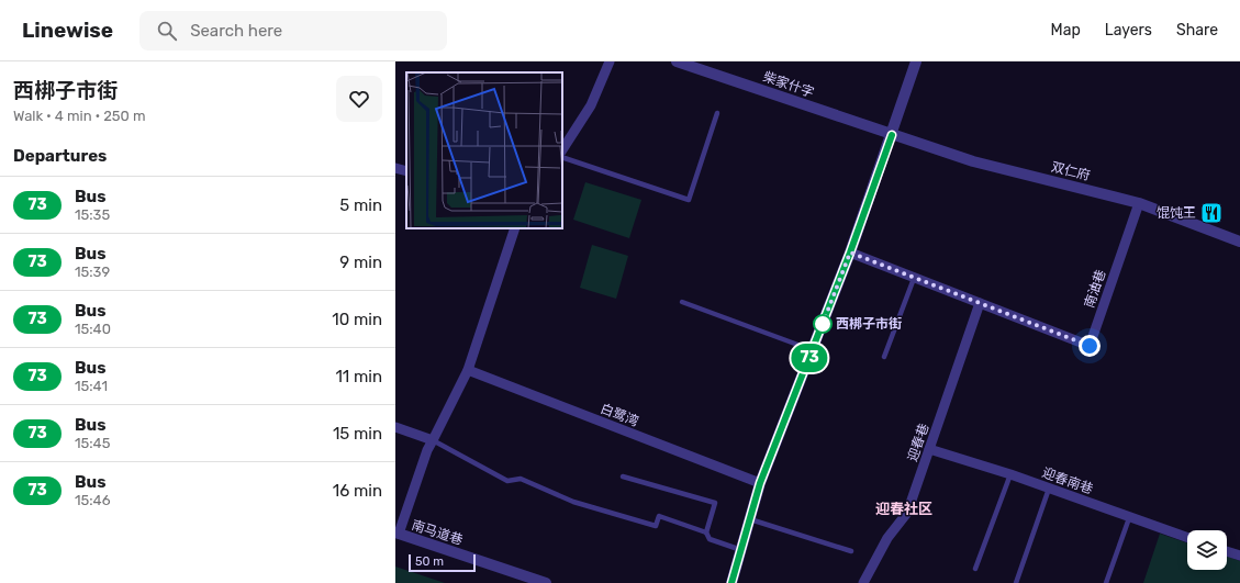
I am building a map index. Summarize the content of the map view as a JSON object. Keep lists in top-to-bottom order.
{
  "streets": {
    "street": [
      "柴家什字",
      "双仁府",
      "南油巷",
      "白鹭湾",
      "迎春巷",
      "迎春南巷",
      "南马道巷"
    ]
  },
  "crossings": [
    ["柴家什字", "双仁府"],
    ["双仁府", "南油巷"],
    ["南油巷", "迎春巷"],
    ["迎春巷", "迎春南巷"]
  ],
  "districts": ["迎春社区"],
  "places": {
    "restaurant": ["馄饨王"],
    "other": ["西梆子市街"]
  },
  "lines": ["bus line 73"],
  "scale_bar": "50 m",
  "page": {
    "header": "Linewise",
    "search": "Search here",
    "nav": ["Map", "Layers", "Share"],
    "heading": [
      ["西梆子市街", "Walk · 4 min · 250 m"],
      "Departures"
    ],
    "on_map": "73",
    "list": [
      {
        "mark": "73",
        "name": "Bus",
        "note": "15:35",
        "value": "5 min"
      },
      {
        "mark": "73",
        "name": "Bus",
        "note": "15:39",
        "value": "9 min"
      },
      {
        "mark": "73",
        "name": "Bus",
        "note": "15:40",
        "value": "10 min"
      },
      {
        "mark": "73",
        "name": "Bus",
        "note": "15:41",
        "value": "11 min"
      },
      {
        "mark": "73",
        "name": "Bus",
        "note": "15:45",
        "value": "15 min"
      },
      {
        "mark": "73",
        "name": "Bus",
        "note": "15:46",
        "value": "16 min"
      }
    ],
    "scale": "50 m"
  }
}
